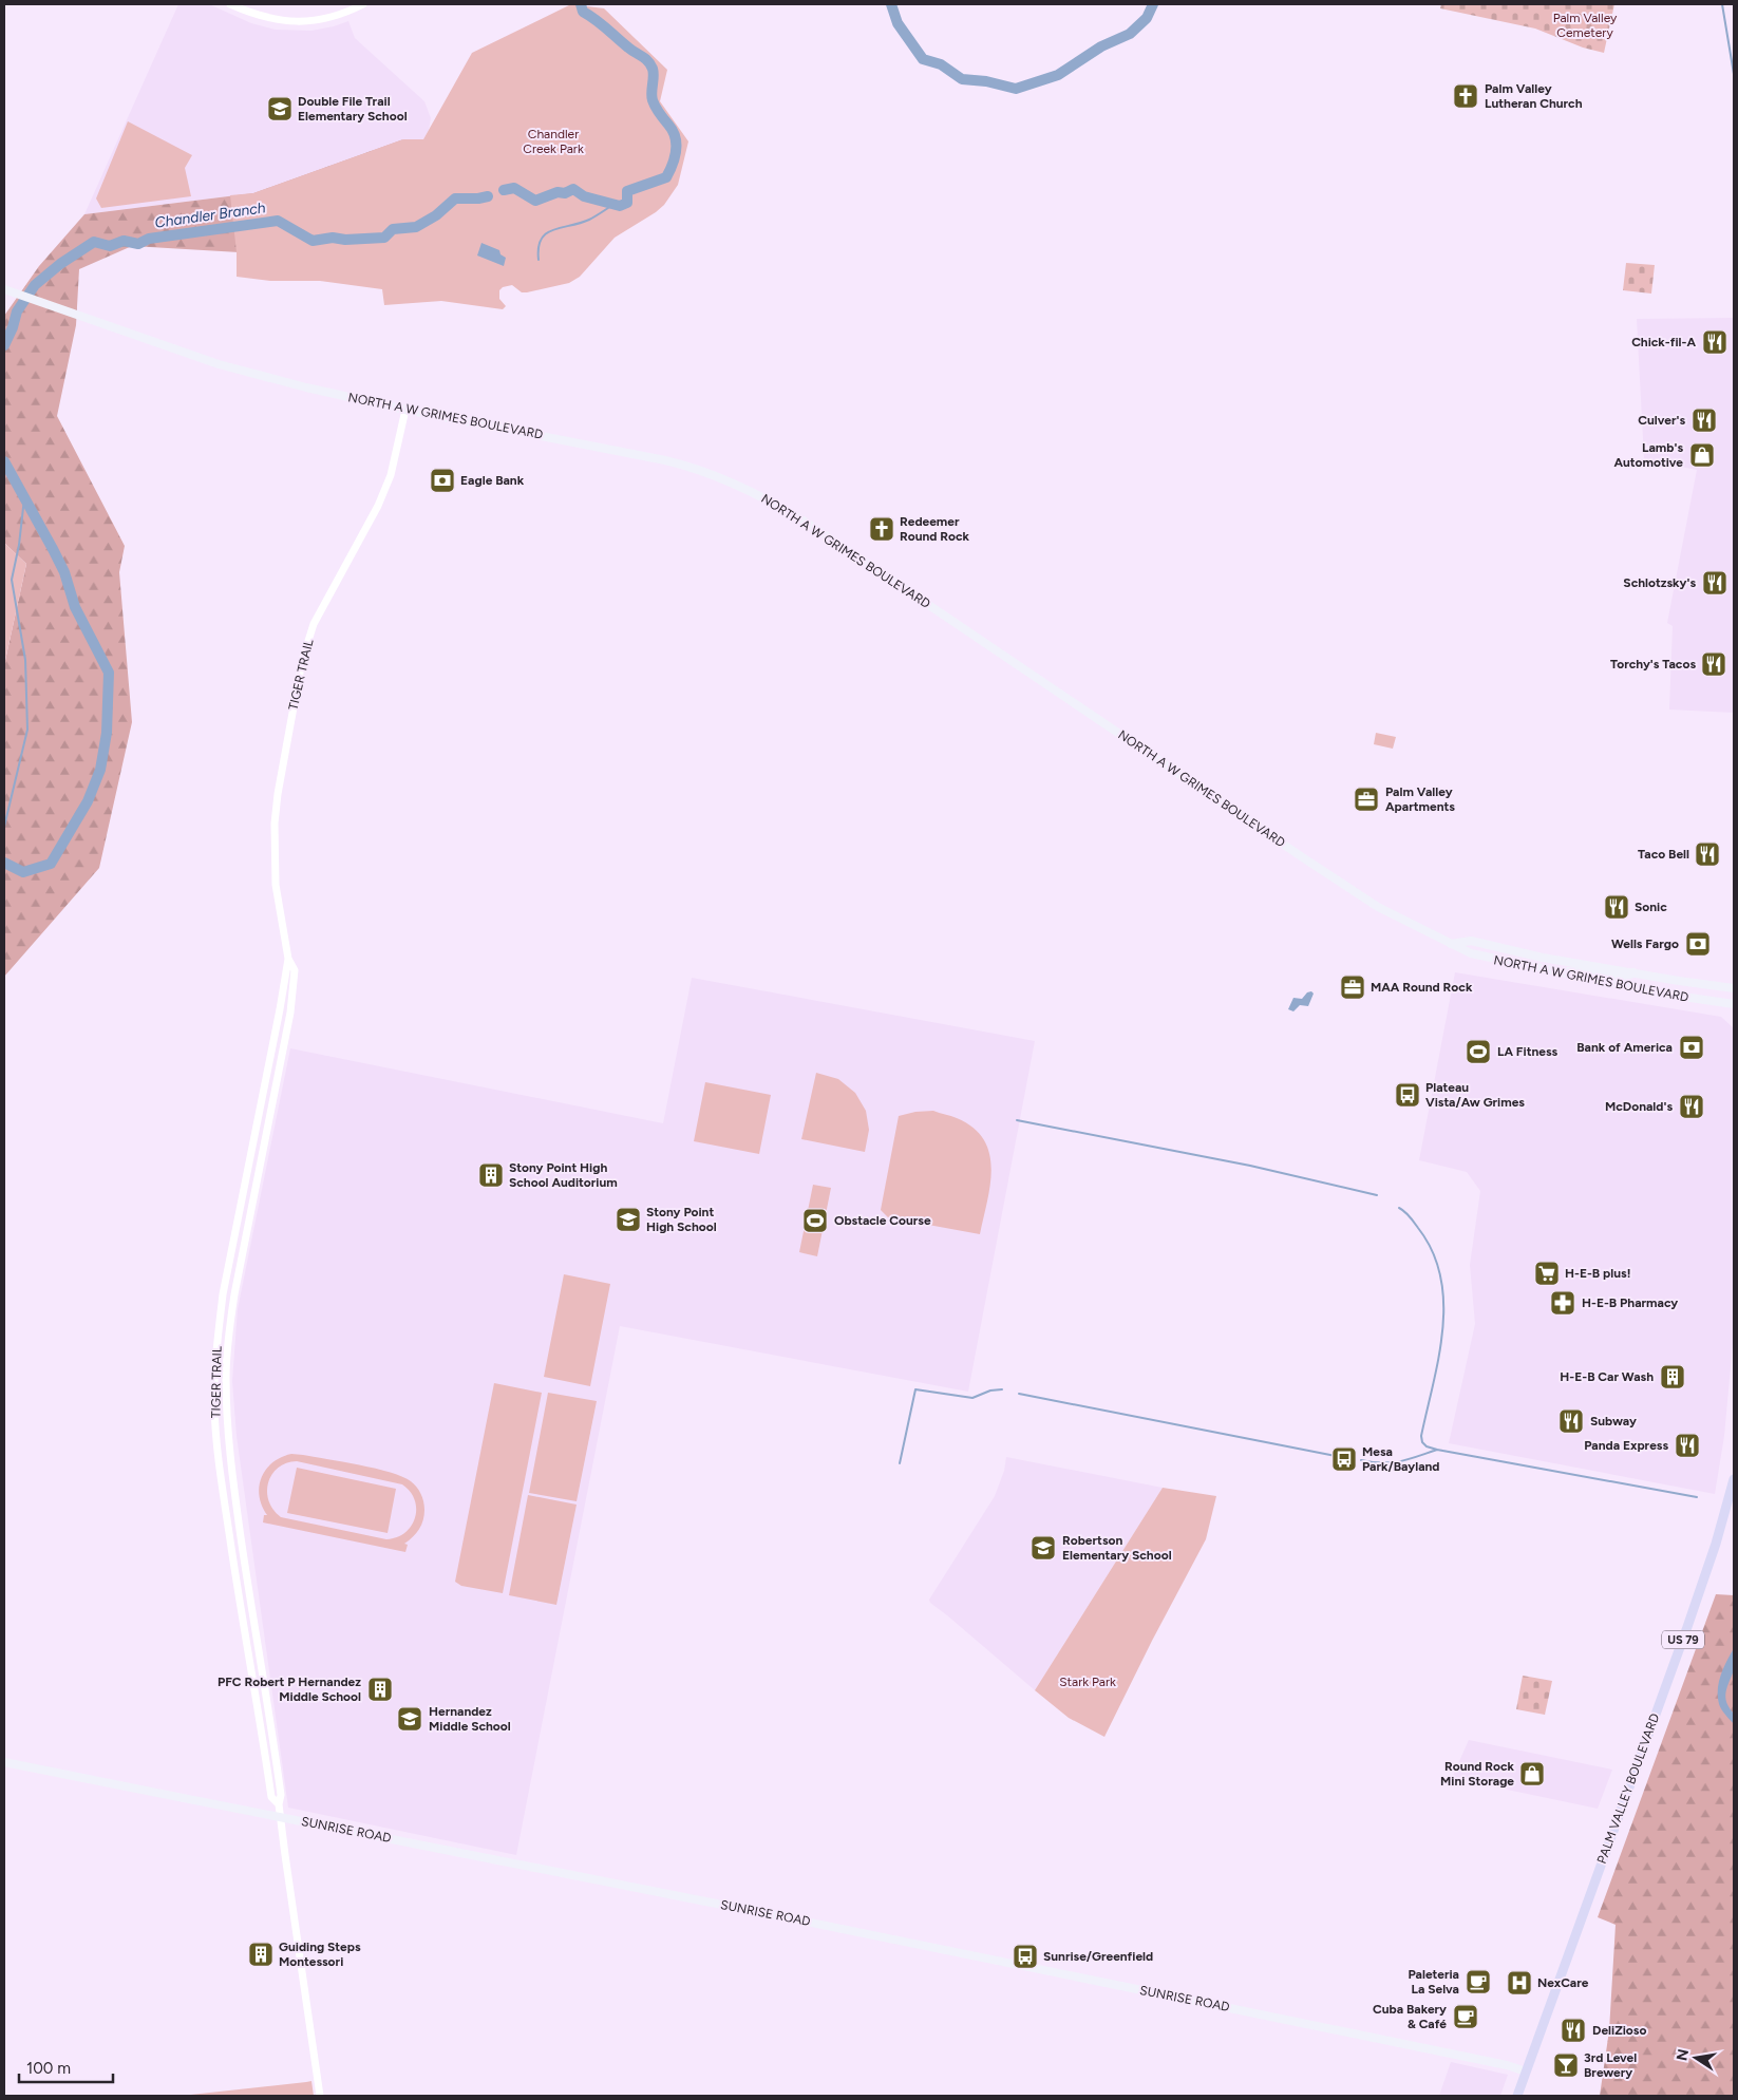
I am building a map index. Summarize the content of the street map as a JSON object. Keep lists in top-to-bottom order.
{
  "streets": {
    "highway": ["US 79", "PALM VALLEY BOULEVARD"],
    "main road": ["NORTH A W GRIMES BOULEVARD", "SUNRISE ROAD"],
    "street": ["TIGER TRAIL"]
  },
  "crossings": [
    ["NORTH A W GRIMES BOULEVARD", "TIGER TRAIL"],
    ["TIGER TRAIL", "SUNRISE ROAD"],
    ["PALM VALLEY BOULEVARD", "SUNRISE ROAD"]
  ],
  "water": ["Chandler Branch"],
  "parks": ["Palm Valley Cemetery", "Chandler Creek Park", "Stark Park"],
  "places": {
    "church": ["Palm Valley Lutheran Church", "Redeemer Round Rock"],
    "school or university": [
      "Double File Trail Elementary School",
      "Stony Point High School",
      "Robertson Elementary School",
      "Hernandez Middle School"
    ],
    "restaurant": [
      "Chick-fil-A",
      "Culver's",
      "Schlotzsky's",
      "Torchy's Tacos",
      "Taco Bell",
      "Sonic",
      "McDonald's",
      "Subway",
      "Panda Express",
      "DeliZioso"
    ],
    "shop": ["Lamb's Automotive", "Round Rock Mini Storage"],
    "bank": ["Eagle Bank", "Wells Fargo", "Bank of America"],
    "office": ["Palm Valley Apartments", "MAA Round Rock"],
    "sports": ["LA Fitness", "Obstacle Course"],
    "bus stop": ["Plateau Vista/Aw Grimes", "Mesa Park/Bayland", "Sunrise/Greenfield"],
    "building": [
      "Stony Point High School Auditorium",
      "H-E-B Car Wash",
      "PFC Robert P Hernandez Middle School",
      "Guiding Steps Montessori"
    ],
    "supermarket": ["H-E-B plus!"],
    "pharmacy": ["H-E-B Pharmacy"],
    "cafe": ["Paleteria La Selva", "Cuba Bakery & Café"],
    "hospital": ["NexCare"],
    "bar": ["3rd Level Brewery"]
  },
  "scale_bar": "100 m",
  "north": "left"
}
